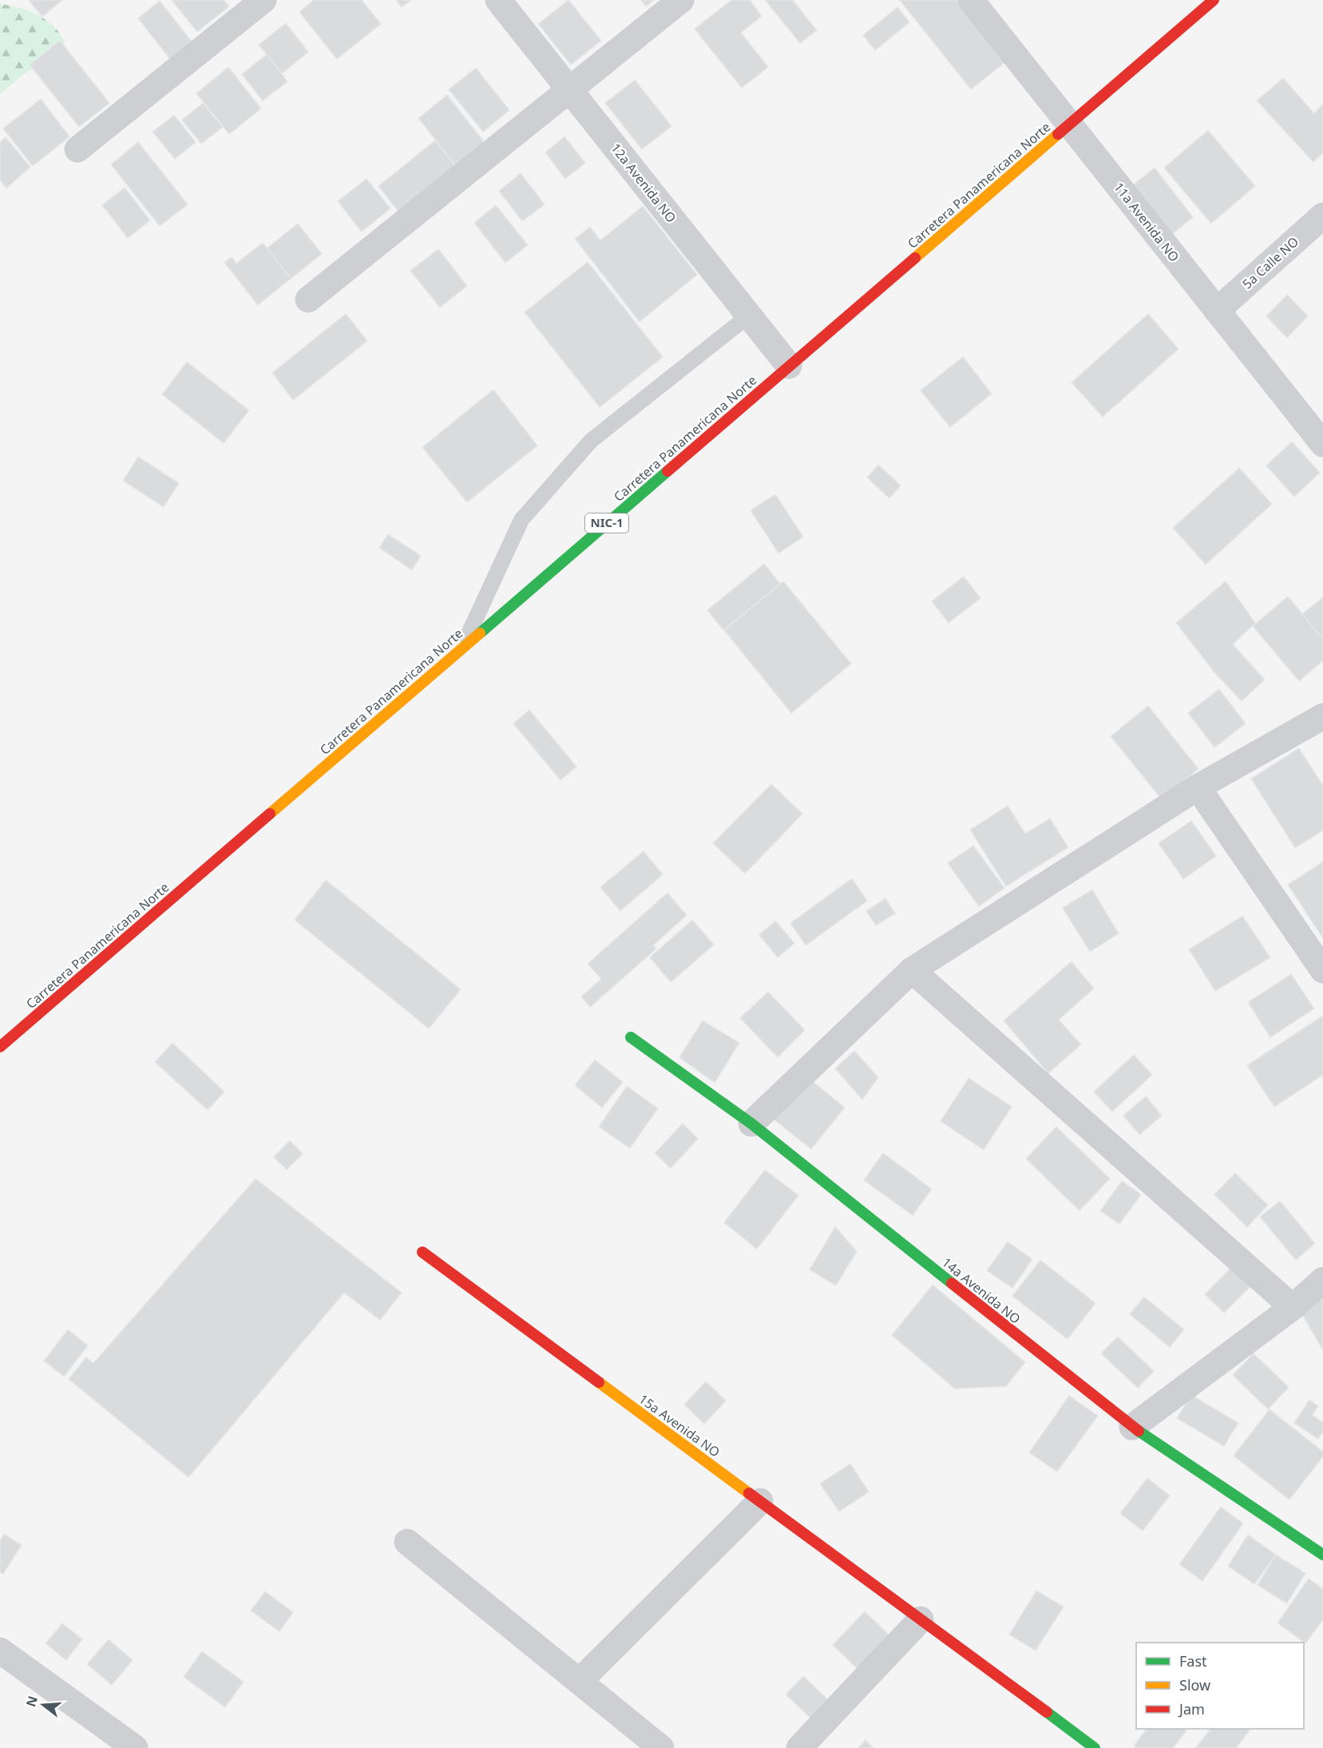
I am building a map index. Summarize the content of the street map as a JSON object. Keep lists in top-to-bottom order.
{
  "streets": {
    "main road": [
      "Carretera Panamericana Norte",
      "NIC-1",
      "14a Avenida NO",
      "15a Avenida NO"
    ],
    "street": ["12a Avenida NO", "11a Avenida NO", "5a Calle NO"]
  },
  "crossings": [
    ["12a Avenida NO", "Carretera Panamericana Norte"],
    ["Carretera Panamericana Norte", "11a Avenida NO"],
    ["11a Avenida NO", "5a Calle NO"]
  ],
  "legend": ["Fast", "Slow", "Jam"],
  "north": "left"
}
